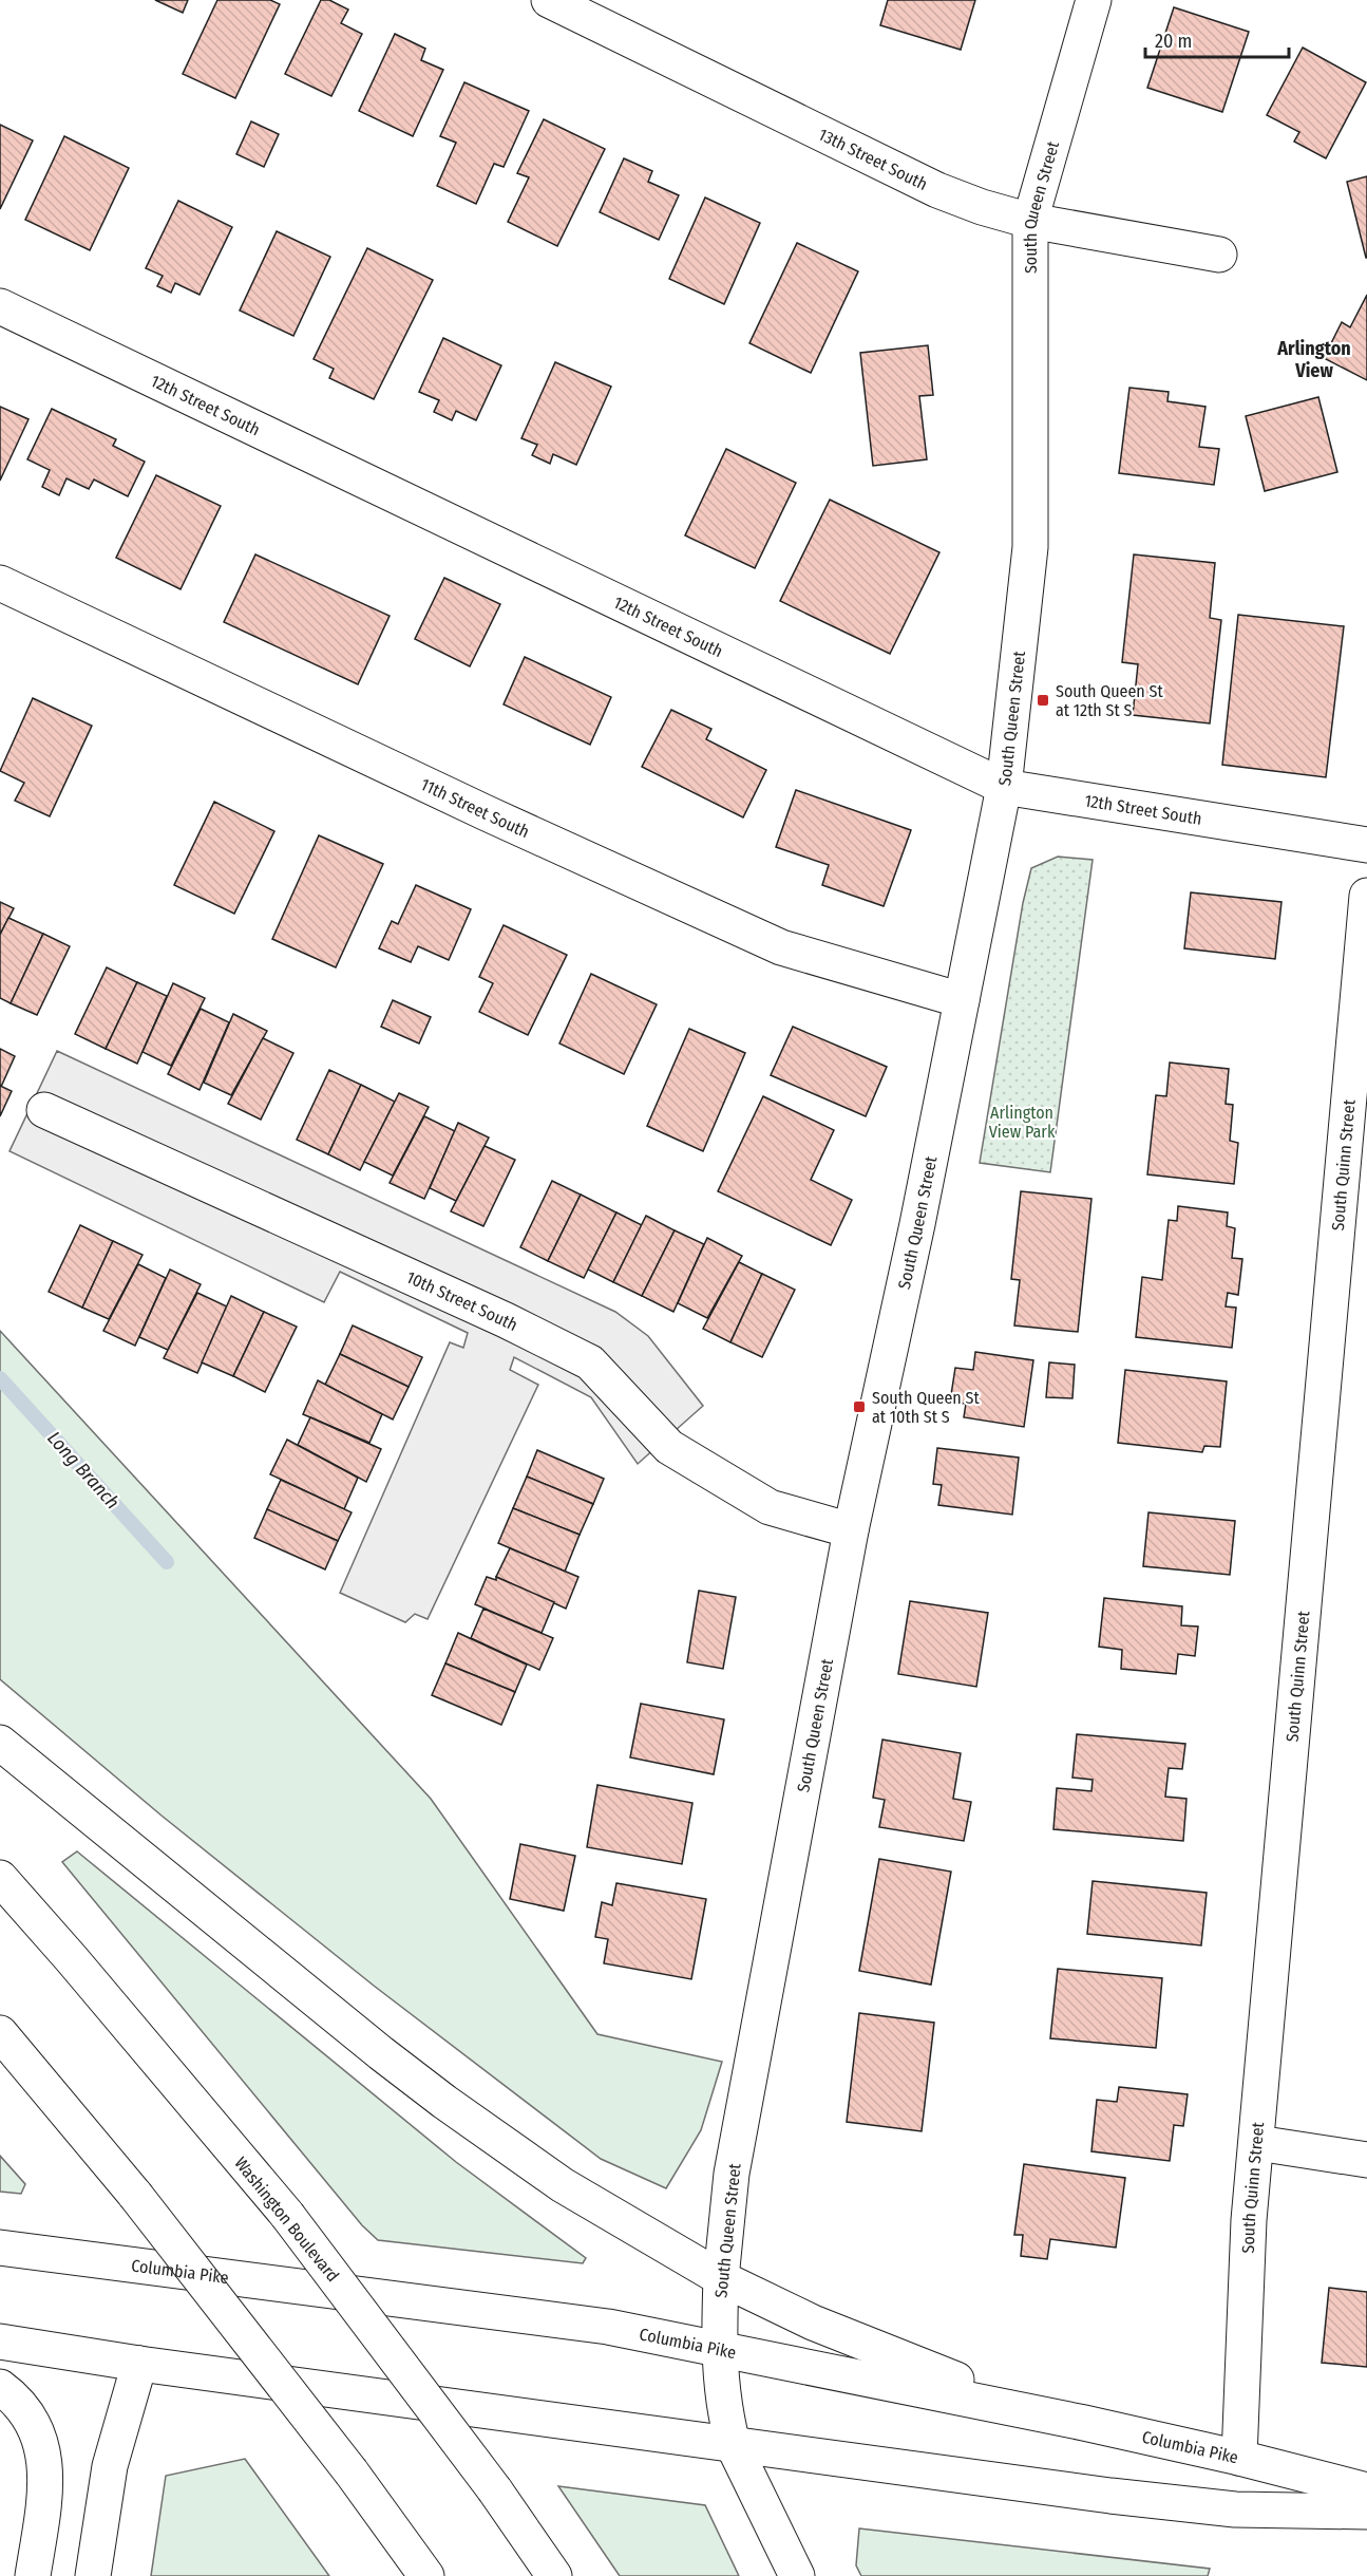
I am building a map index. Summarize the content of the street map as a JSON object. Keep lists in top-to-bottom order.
{
  "streets": {
    "main road": [
      "13th Street South",
      "South Queen Street",
      "12th Street South",
      "11th Street South",
      "South Quinn Street",
      "10th Street South",
      "Washington Boulevard",
      "Columbia Pike"
    ]
  },
  "crossings": [
    ["13th Street South", "South Queen Street"],
    ["South Queen Street", "12th Street South"],
    ["South Queen Street", "11th Street South"],
    ["South Queen Street", "10th Street South"],
    ["South Queen Street", "Columbia Pike"],
    ["South Quinn Street", "Columbia Pike"]
  ],
  "districts": ["Arlington View"],
  "water": ["Long Branch"],
  "parks": ["Arlington View Park"],
  "places": {
    "transit": ["South Queen St at 12th St S", "South Queen St at 10th St S"]
  },
  "scale_bar": "20 m"
}
